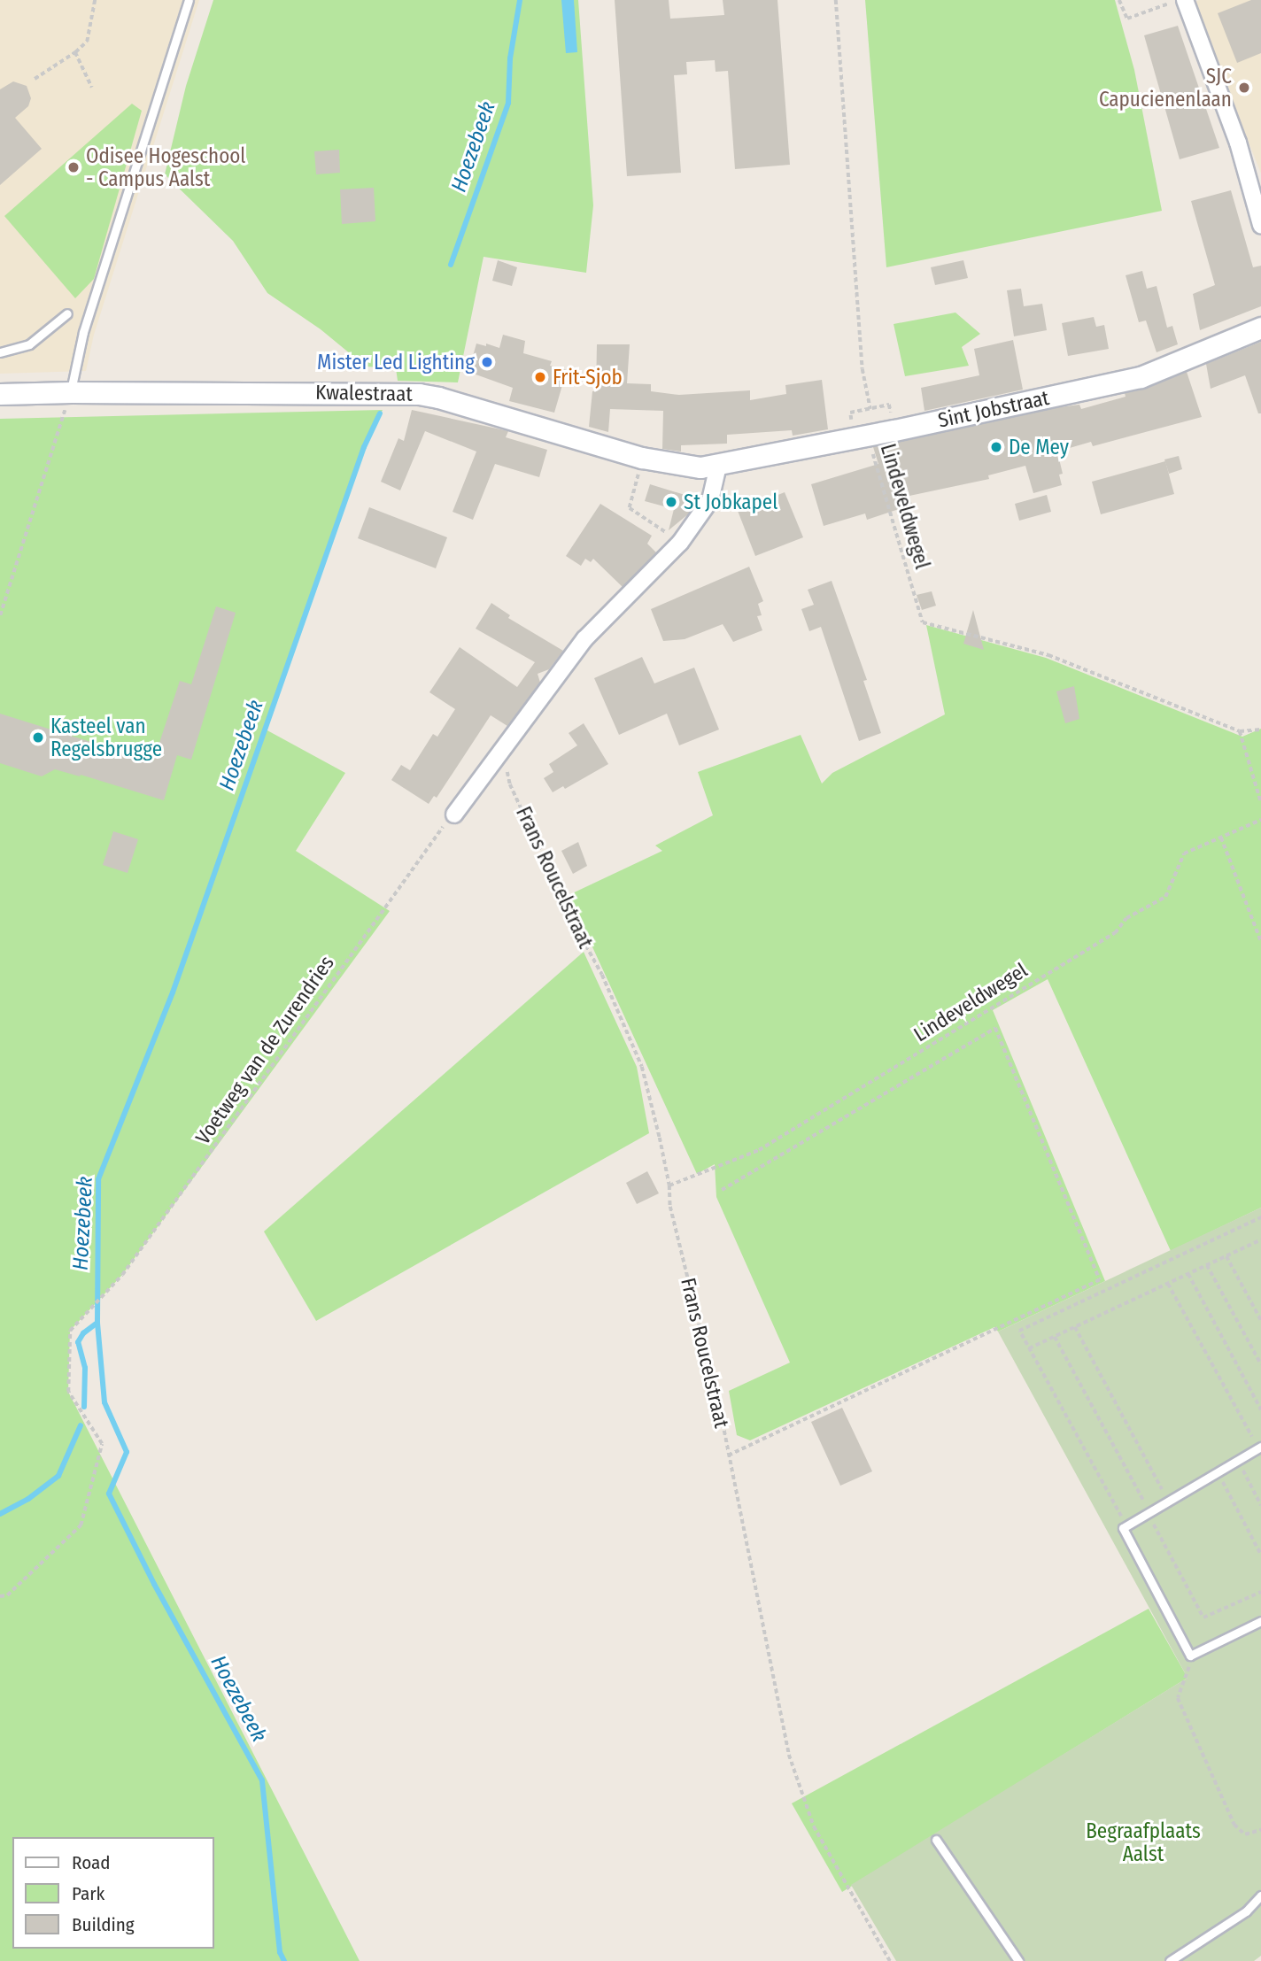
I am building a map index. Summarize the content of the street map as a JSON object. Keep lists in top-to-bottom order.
{
  "streets": {
    "street": ["Kwalestraat", "Sint Jobstraat"],
    "path": ["Lindeveldwegel", "Frans Roucelstraat", "Voetweg van de Zurendries"]
  },
  "crossings": [
    ["Kwalestraat", "Sint Jobstraat"],
    ["Sint Jobstraat", "Lindeveldwegel"],
    ["Lindeveldwegel", "Frans Roucelstraat"]
  ],
  "water": ["Hoezebeek"],
  "parks": ["Begraafplaats Aalst"],
  "places": [
    "SJC Capucienenlaan",
    "Odisee Hogeschool - Campus Aalst",
    "Mister Led Lighting",
    "Frit-Sjob",
    "De Mey",
    "St Jobkapel",
    "Kasteel van Regelsbrugge"
  ],
  "legend": ["Road", "Park", "Building"]
}
